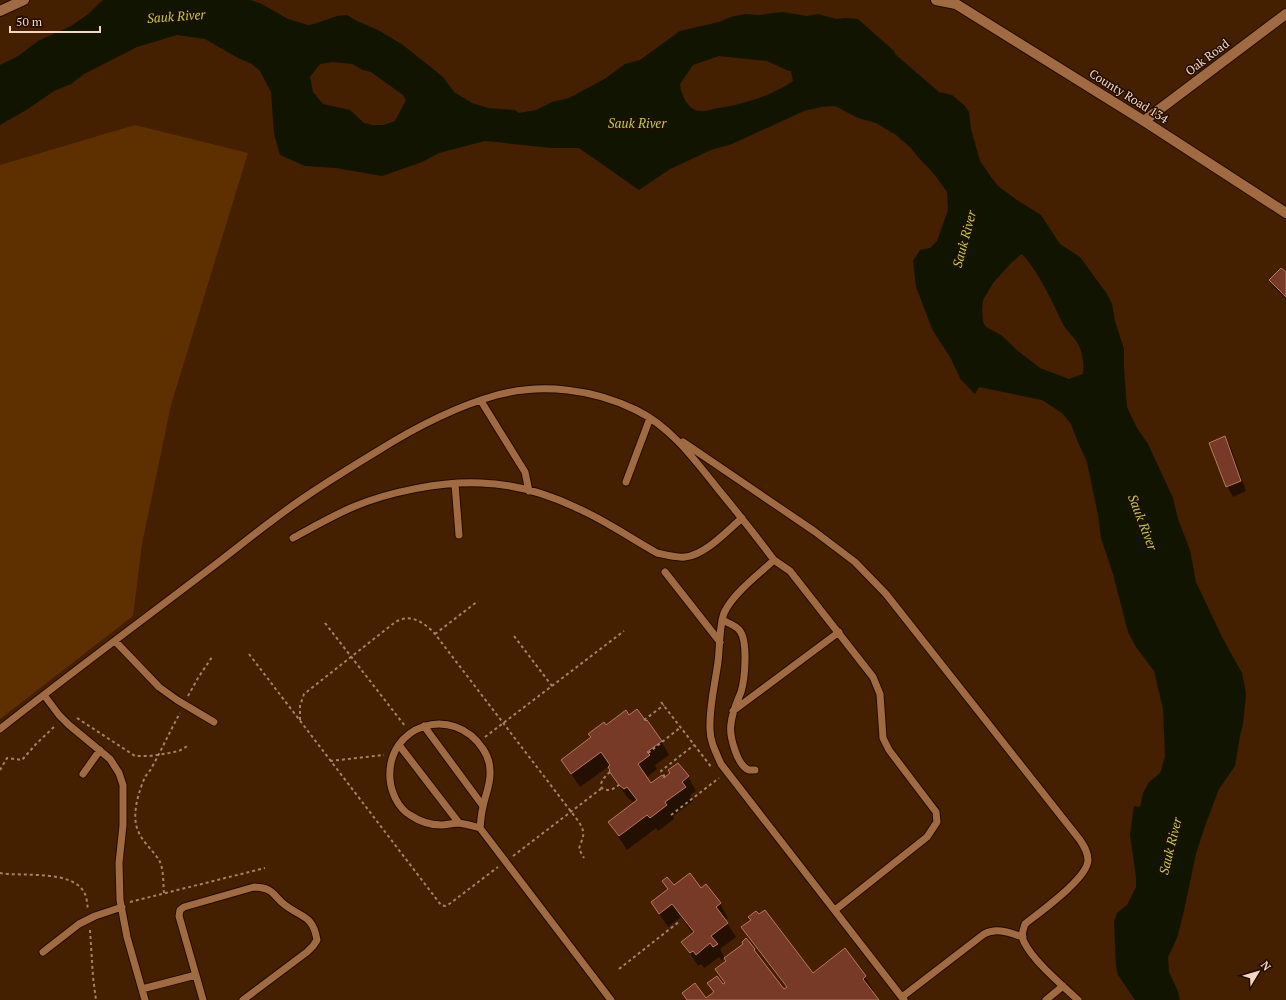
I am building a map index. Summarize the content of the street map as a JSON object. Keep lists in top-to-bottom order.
{
  "streets": {
    "street": ["Oak Road", "County Road 134"]
  },
  "crossings": [
    ["Oak Road", "County Road 134"]
  ],
  "water": ["Sauk River"],
  "scale_bar": "50 m",
  "north": "top right"
}
